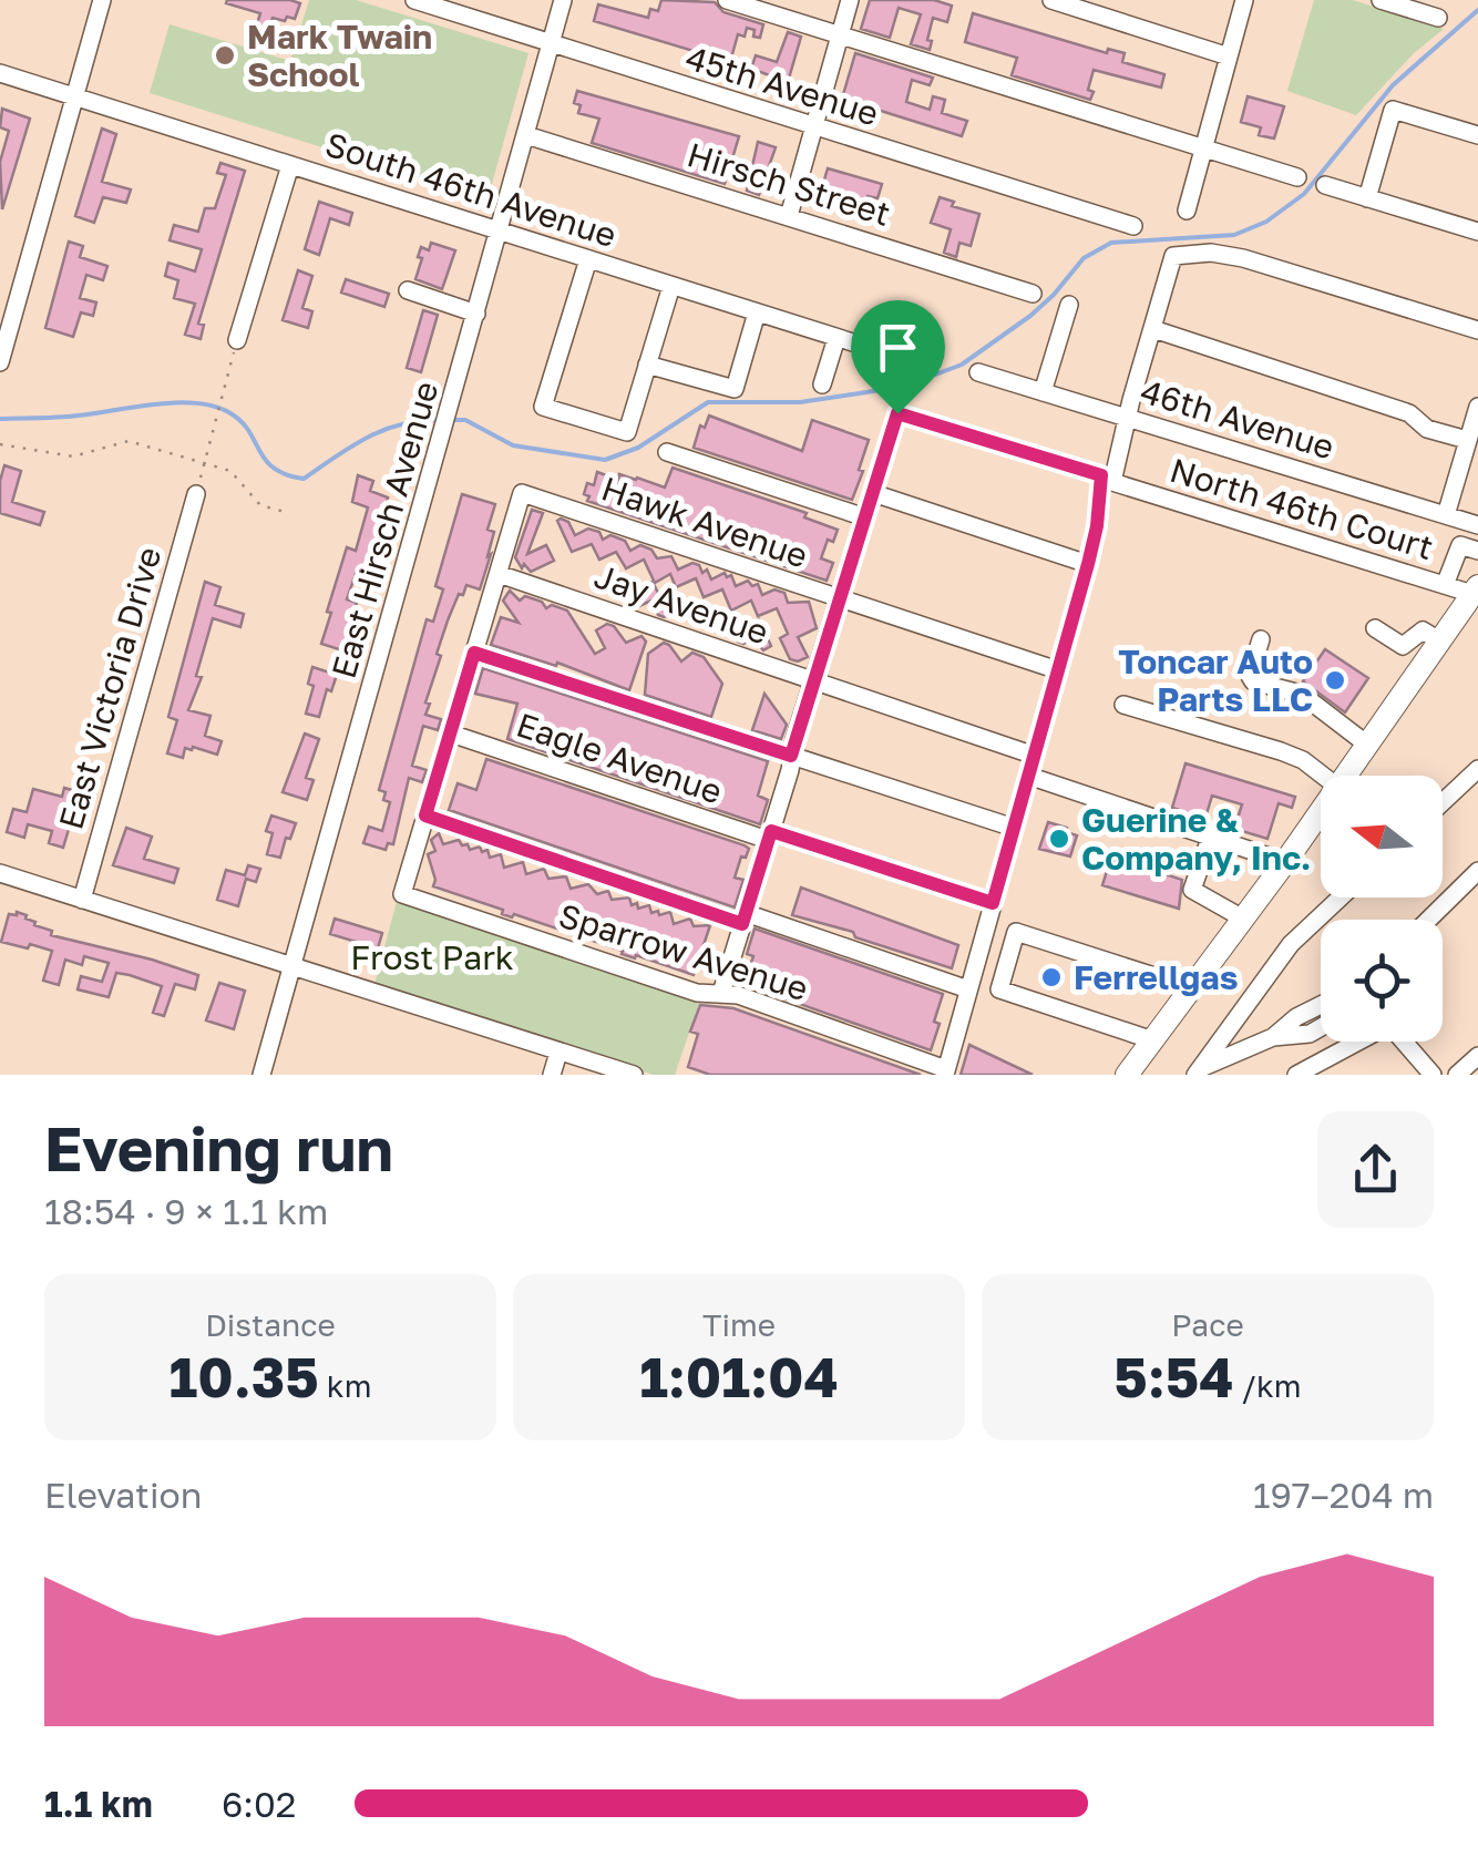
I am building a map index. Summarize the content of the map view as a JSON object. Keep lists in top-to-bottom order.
{
  "streets": {
    "street": [
      "45th Avenue",
      "Hirsch Street",
      "South 46th Avenue",
      "46th Avenue",
      "North 46th Court",
      "Hawk Avenue",
      "East Hirsch Avenue",
      "Jay Avenue",
      "East Victoria Drive",
      "Eagle Avenue",
      "Sparrow Avenue"
    ]
  },
  "crossings": [
    ["45th Avenue", "East Hirsch Avenue"],
    ["Hirsch Street", "East Hirsch Avenue"],
    ["South 46th Avenue", "East Hirsch Avenue"],
    ["Hawk Avenue", "Jay Avenue"]
  ],
  "parks": ["Frost Park"],
  "places": [
    "Mark Twain School",
    "Toncar Auto Parts LLC",
    "Guerine & Company, Inc.",
    "Ferrellgas"
  ],
  "north": "left",
  "page": {
    "heading": ["Evening run", "18:54 · 9 × 1.1 km"],
    "stats": [
      ["Distance", "10.35 km"],
      ["Time", "1:01:04"],
      ["Pace", "5:54 /km"]
    ],
    "chart": ["Elevation", "197–204 m"],
    "list": [
      {
        "name": "1.1 km",
        "note": "6:02"
      }
    ]
  }
}
